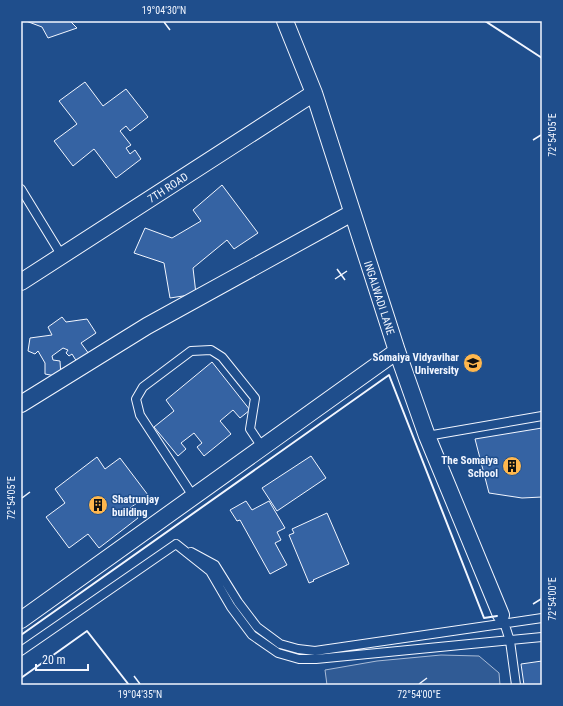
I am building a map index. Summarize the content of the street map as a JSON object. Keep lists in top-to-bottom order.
{
  "streets": {
    "street": ["7TH ROAD", "INGALWADI LANE"]
  },
  "crossings": [
    ["7TH ROAD", "INGALWADI LANE"]
  ],
  "places": {
    "school or university": ["Somaiya Vidyavihar University"],
    "building": ["The Somaiya School", "Shatrunjay building"]
  },
  "scale_bar": "20 m",
  "coordinates": [
    "19°04'30\"N",
    "72°54'05\"E",
    "72°54'00\"E",
    "19°04'35\"N"
  ]
}
